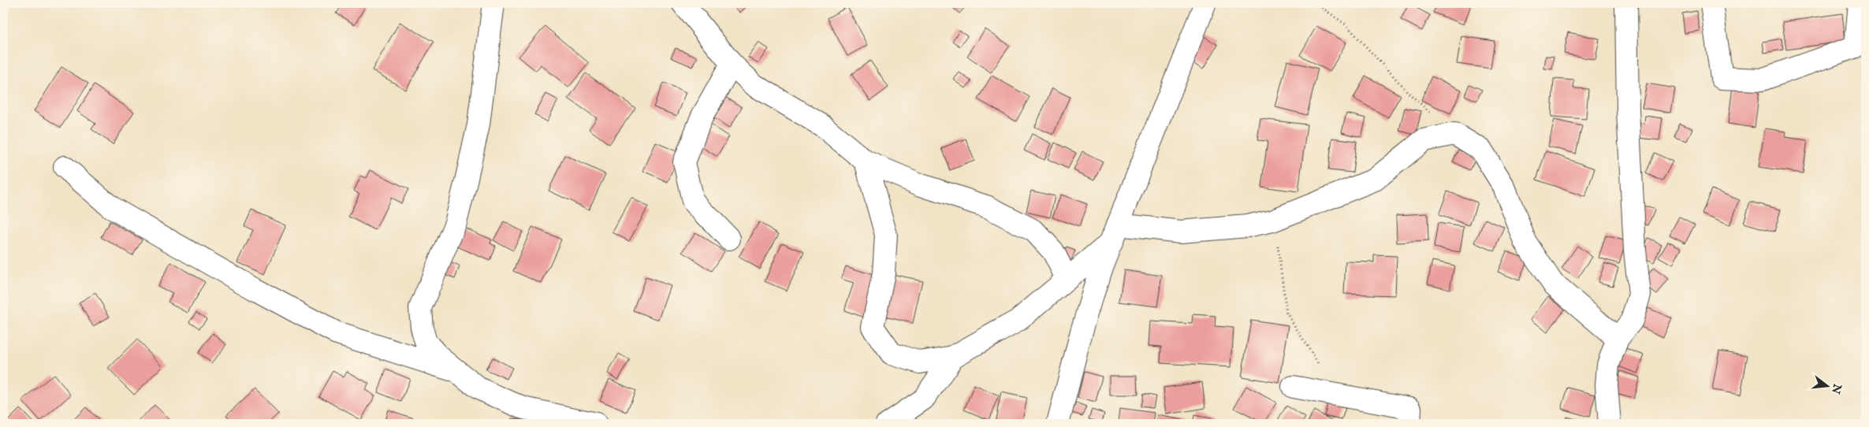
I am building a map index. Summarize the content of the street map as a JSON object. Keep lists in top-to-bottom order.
{
  "north": "right"
}
